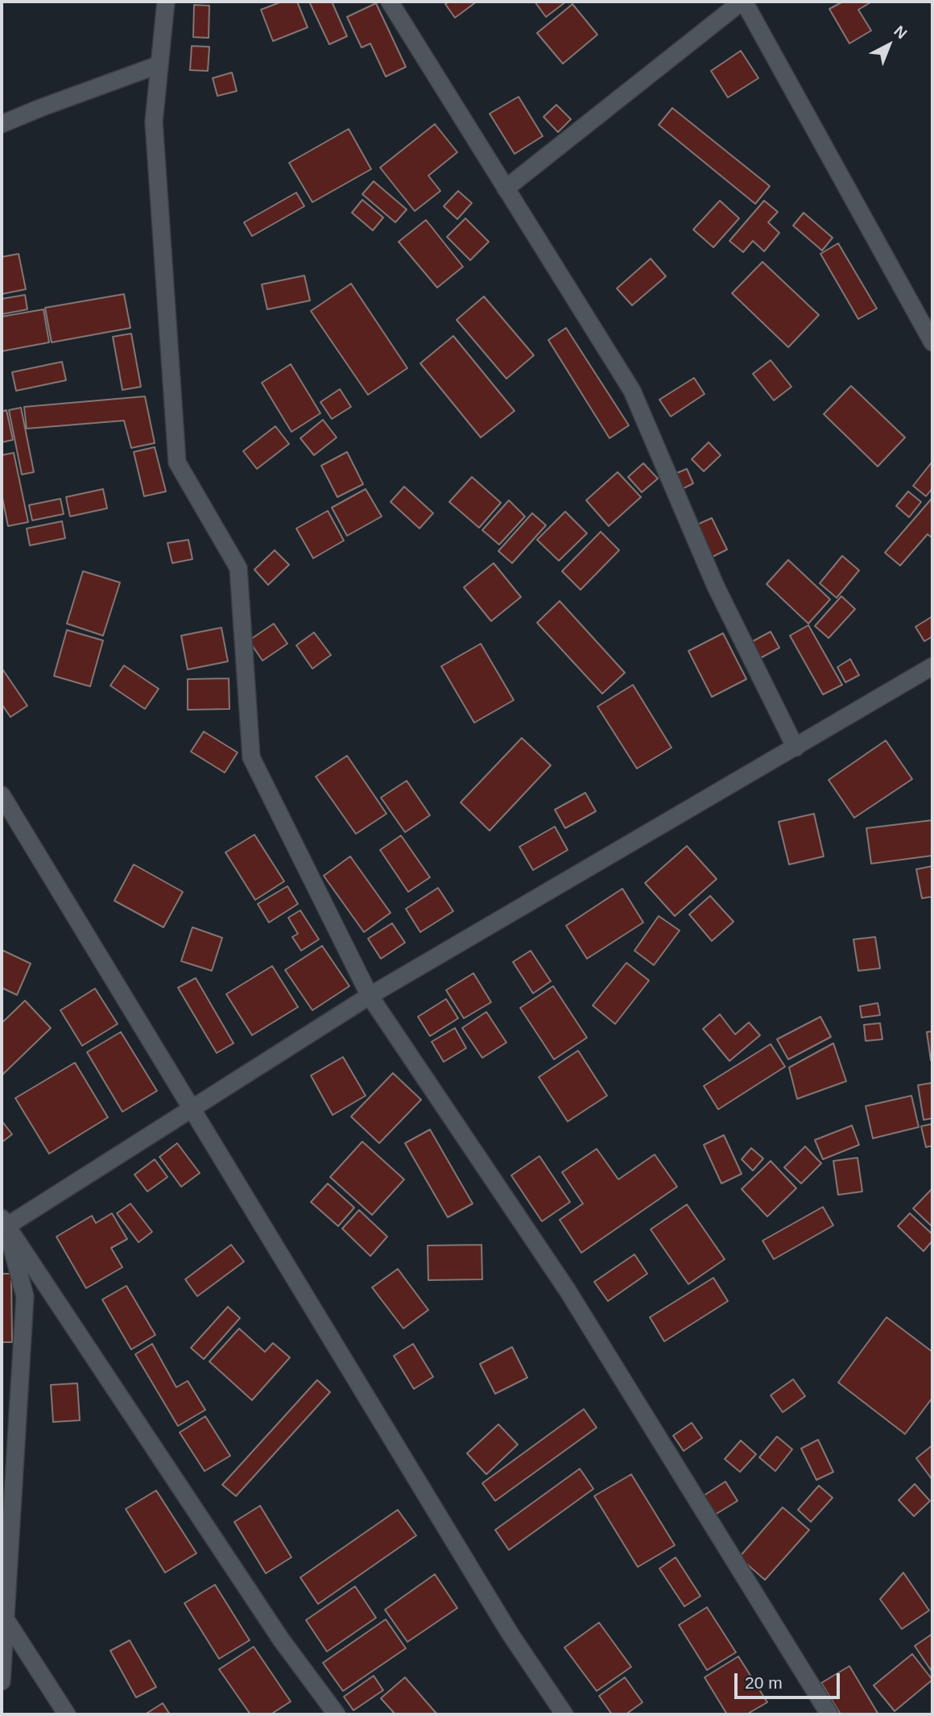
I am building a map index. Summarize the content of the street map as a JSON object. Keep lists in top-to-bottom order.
{
  "scale_bar": "20 m",
  "north": "top right"
}
